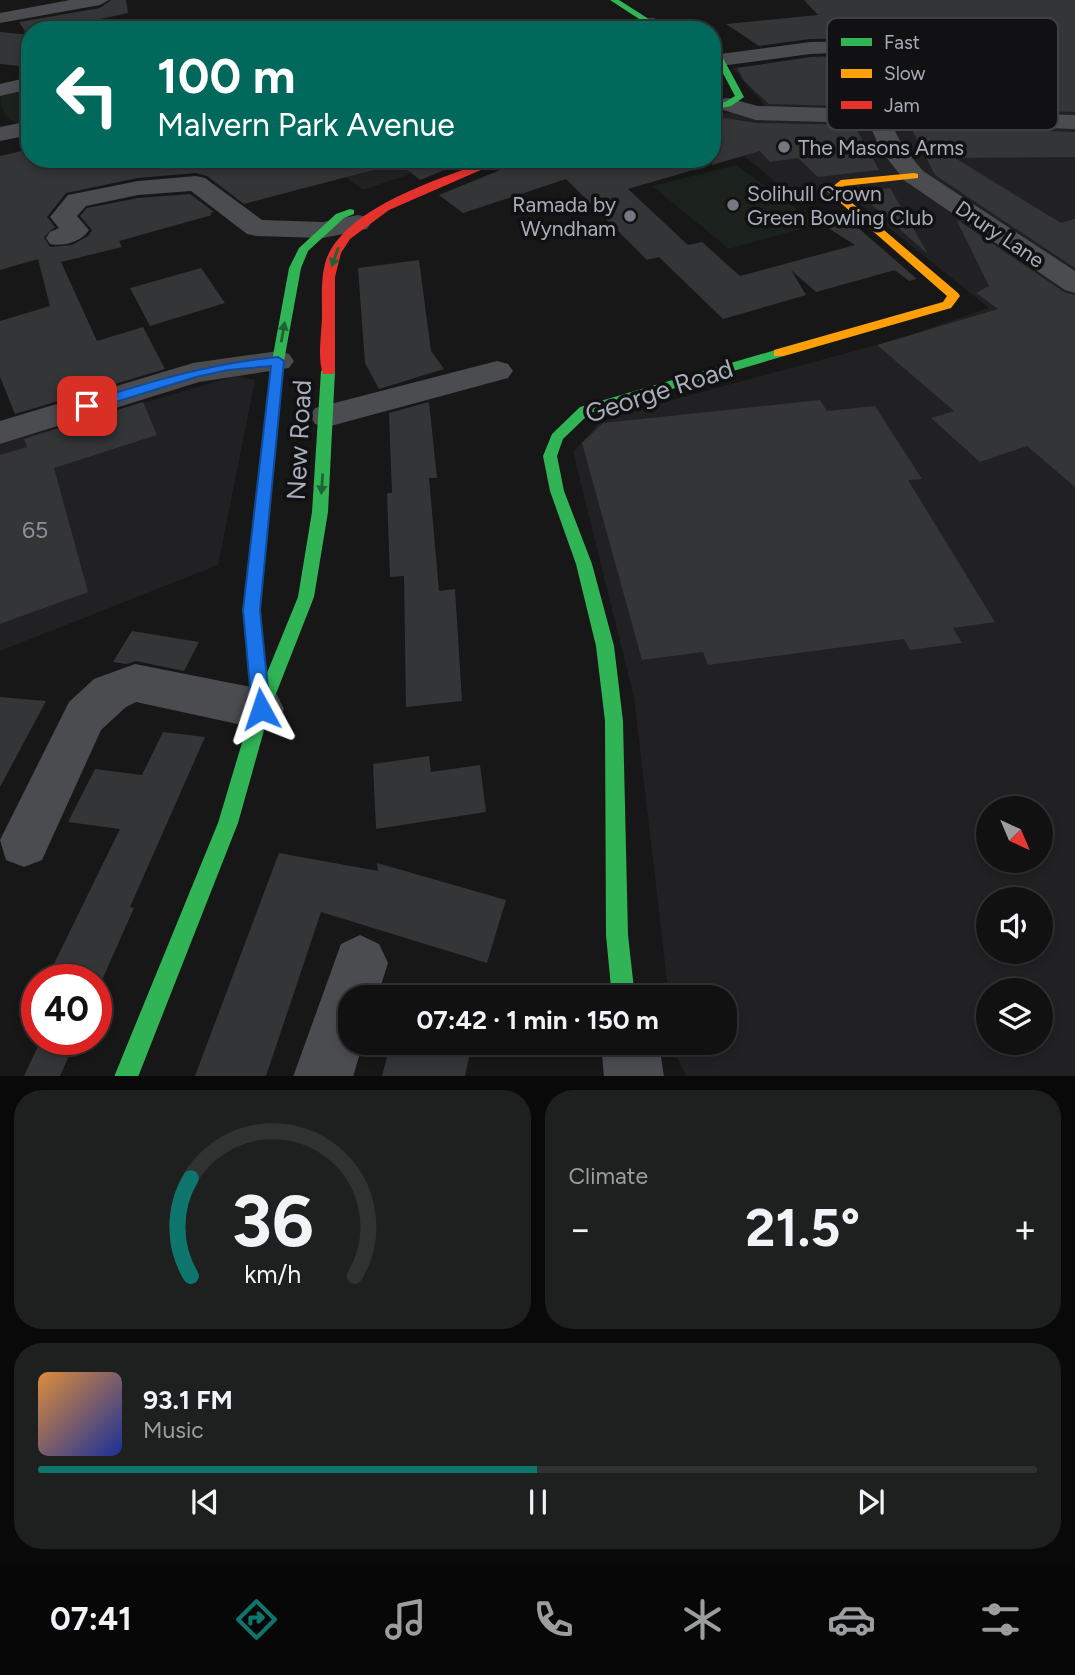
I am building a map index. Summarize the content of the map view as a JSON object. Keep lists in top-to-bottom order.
{
  "streets": {
    "street": ["Drury Lane", "George Road", "New Road"]
  },
  "crossings": [
    ["Drury Lane", "George Road"]
  ],
  "places": ["The Masons Arms", "Solihull Crown Green Bowling Club", "Ramada by Wyndham"],
  "house_numbers": ["65"],
  "legend": ["Fast", "Slow", "Jam"],
  "north": "bottom right",
  "page": {
    "turn": ["100 m", "Malvern Park Avenue"],
    "limit": "40",
    "trip": "07:42 · 1 min · 150 m",
    "tile": "Climate",
    "heat": ["−", "21.5°", "+"],
    "song": ["93.1 FM", "Music"],
    "tabs": "07:41",
    "gauge": ["36", "km/h"]
  }
}
